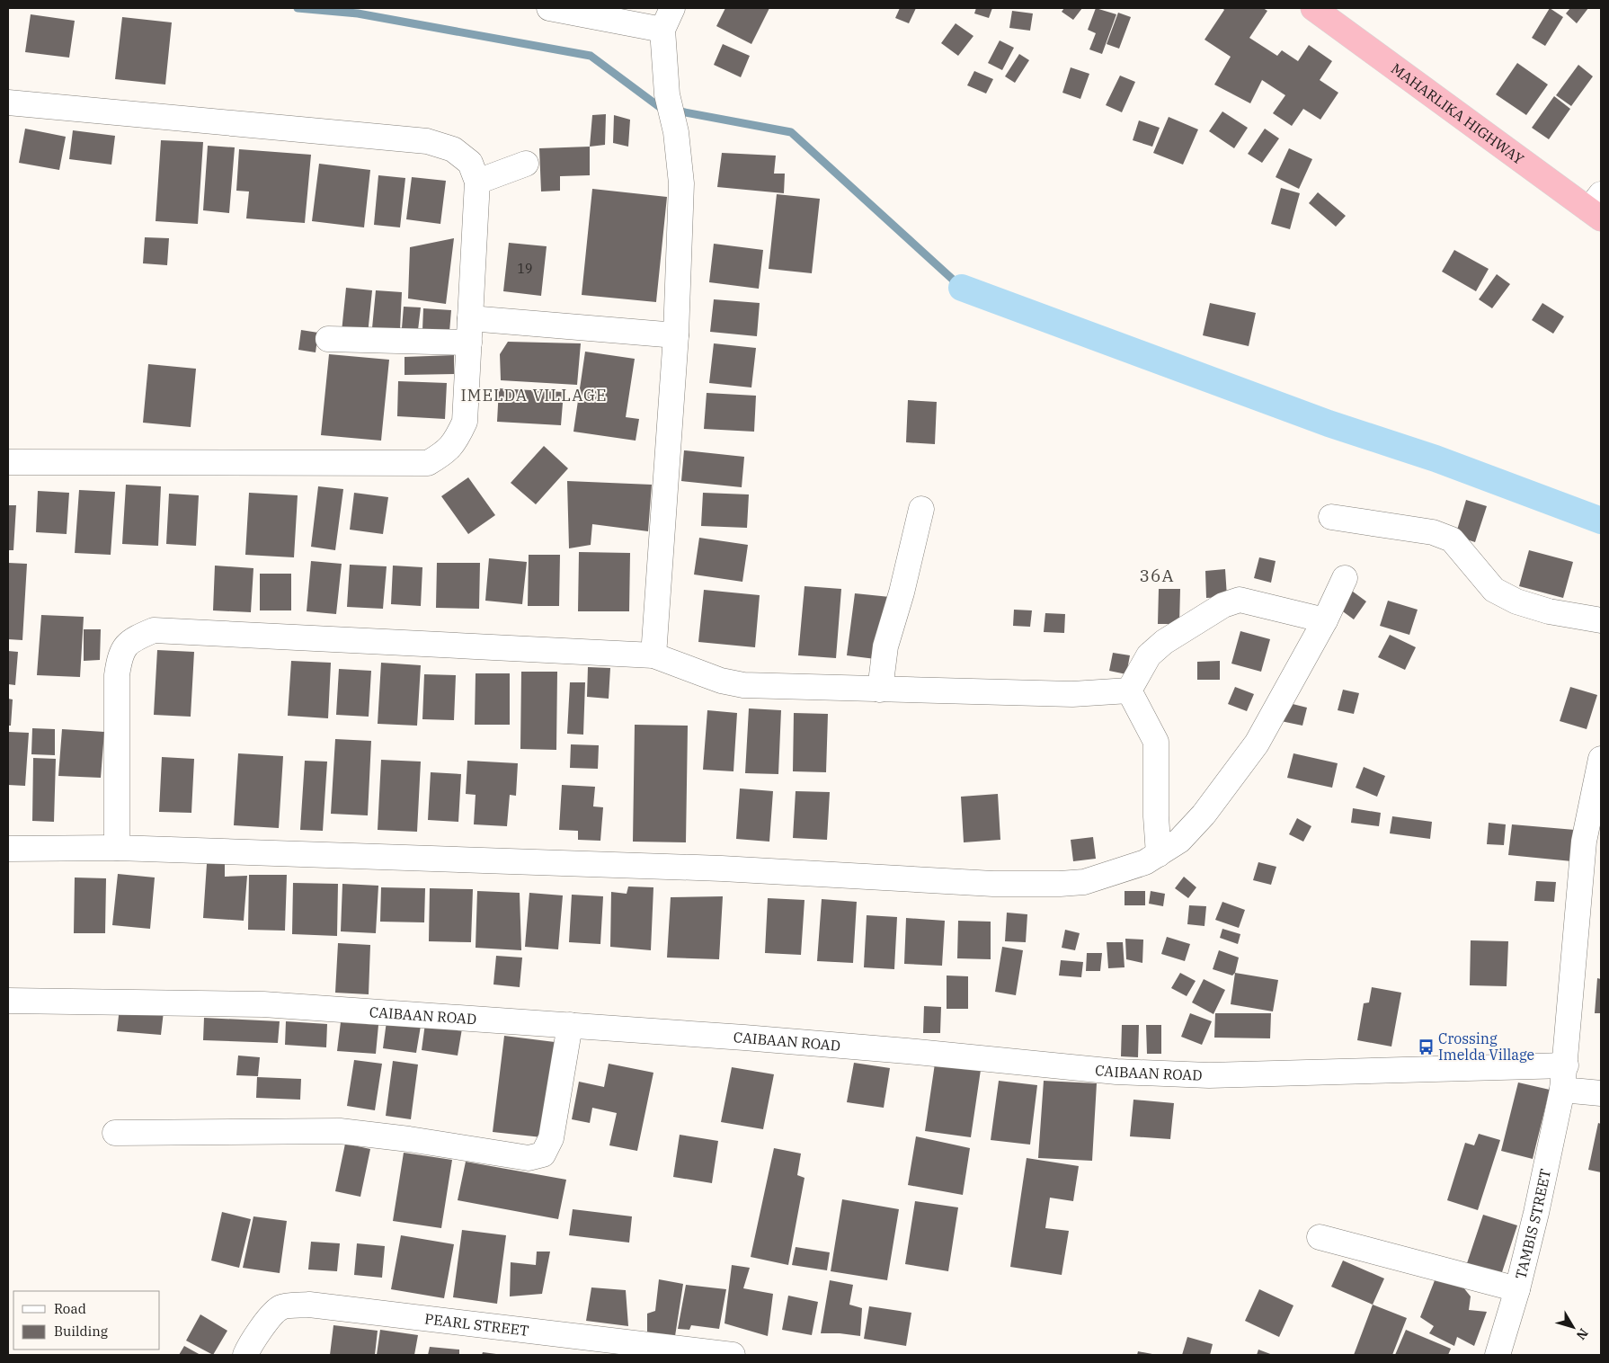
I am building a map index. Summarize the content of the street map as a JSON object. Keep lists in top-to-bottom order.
{
  "streets": {
    "highway": ["MAHARLIKA HIGHWAY"],
    "street": ["CAIBAAN ROAD", "TAMBIS STREET", "PEARL STREET"]
  },
  "crossings": [
    ["CAIBAAN ROAD", "TAMBIS STREET"]
  ],
  "districts": ["IMELDA VILLAGE", "36A"],
  "places": {
    "bus stop": ["Crossing Imelda Village"]
  },
  "house_numbers": ["19"],
  "legend": ["Road", "Building"],
  "north": "bottom right"
}
